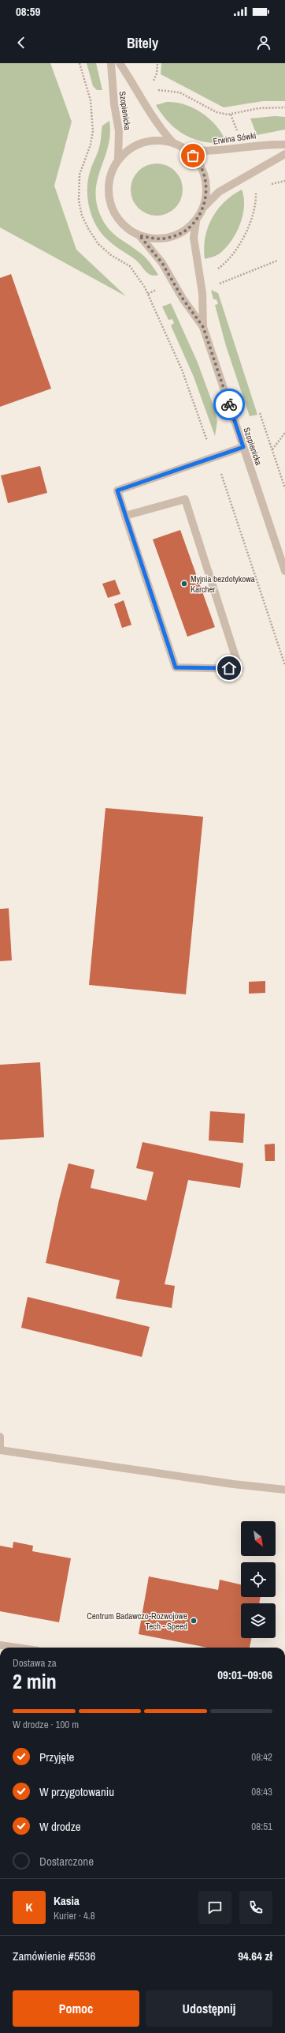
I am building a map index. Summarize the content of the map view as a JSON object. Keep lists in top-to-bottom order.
{
  "streets": {
    "street": ["Szopienicka", "Erwina Sówki"]
  },
  "crossings": [
    ["Szopienicka", "Erwina Sówki"]
  ],
  "places": ["Myjnia bezdotykowa Karcher", "Centrum Badawczo-Rozwojowe Tech - Speed"],
  "north": "bottom right",
  "page": {
    "status": "08:59",
    "header": "Bitely",
    "heading": ["2 min", "Dostawa za", "09:01–09:06"],
    "panel": [
      "Kasia",
      "Kurier · 4.8",
      "Zamówienie #5536",
      "94.64 zł"
    ],
    "bar": "W drodze · 100 m",
    "list": [
      ["Przyjęte", "08:42"],
      ["W przygotowaniu", "08:43"],
      ["W drodze", "08:51"],
      "Dostarczone"
    ],
    "round": "K",
    "buttons": ["Pomoc", "Udostępnij"]
  }
}
